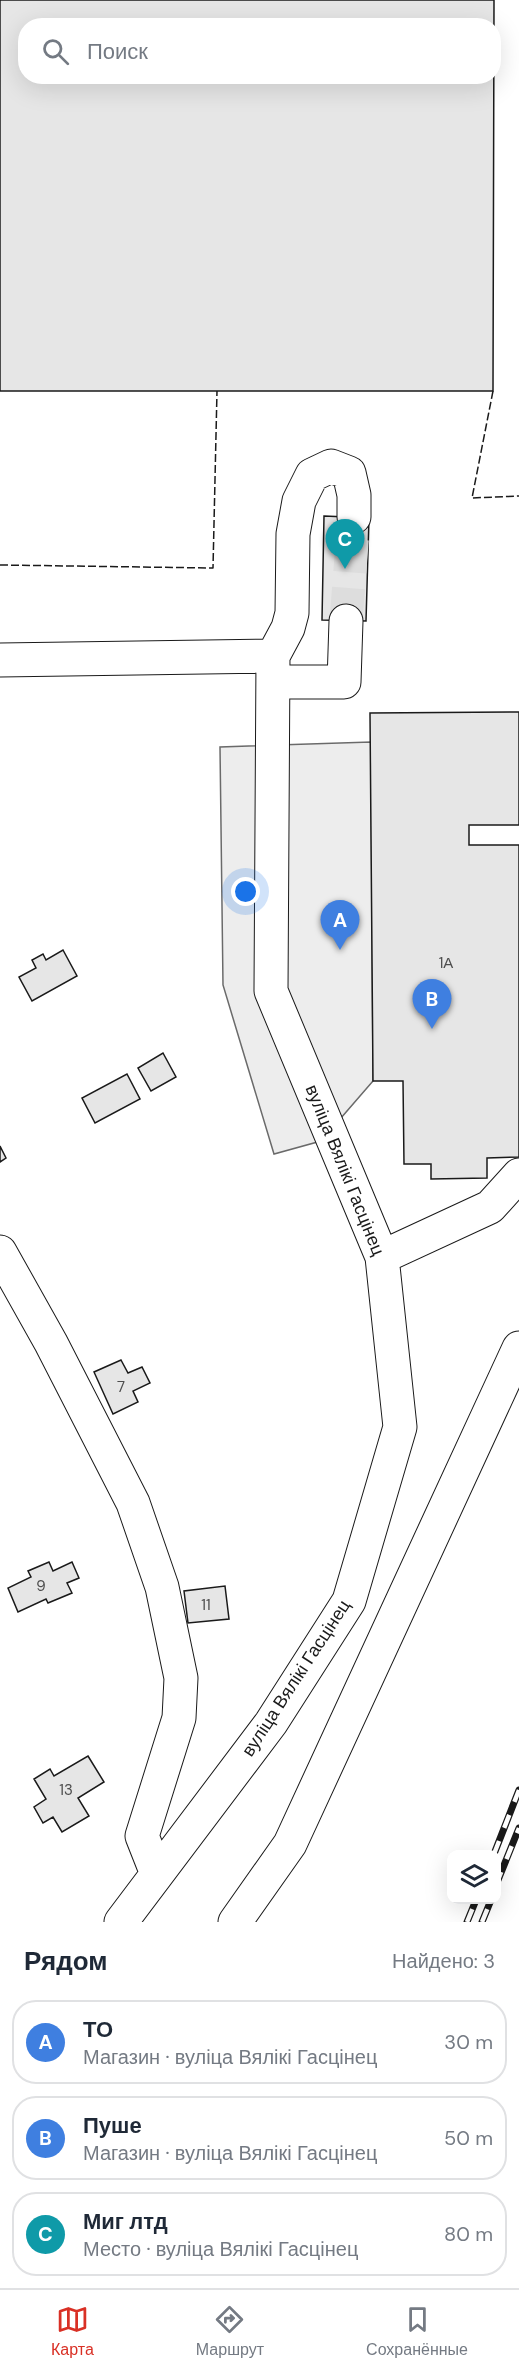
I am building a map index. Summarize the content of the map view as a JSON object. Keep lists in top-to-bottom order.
{
  "streets": {
    "street": ["вуліца Вялікі Гасцінец"]
  },
  "house_numbers": [
    "1А",
    "7",
    "9",
    "11",
    "13"
  ],
  "page": {
    "search": "Поиск",
    "pins": ["C", "A", "B"],
    "heading": ["Рядом", "Найдено: 3"],
    "list": [
      {
        "mark": "A",
        "name": "ТО",
        "note": "Магазин · вуліца Вялікі Гасцінец",
        "value": "30 m"
      },
      {
        "mark": "B",
        "name": "Пуше",
        "note": "Магазин · вуліца Вялікі Гасцінец",
        "value": "50 m"
      },
      {
        "mark": "C",
        "name": "Миг лтд",
        "note": "Место · вуліца Вялікі Гасцінец",
        "value": "80 m"
      }
    ],
    "nav": ["Карта", "Маршрут", "Сохранённые"]
  }
}
